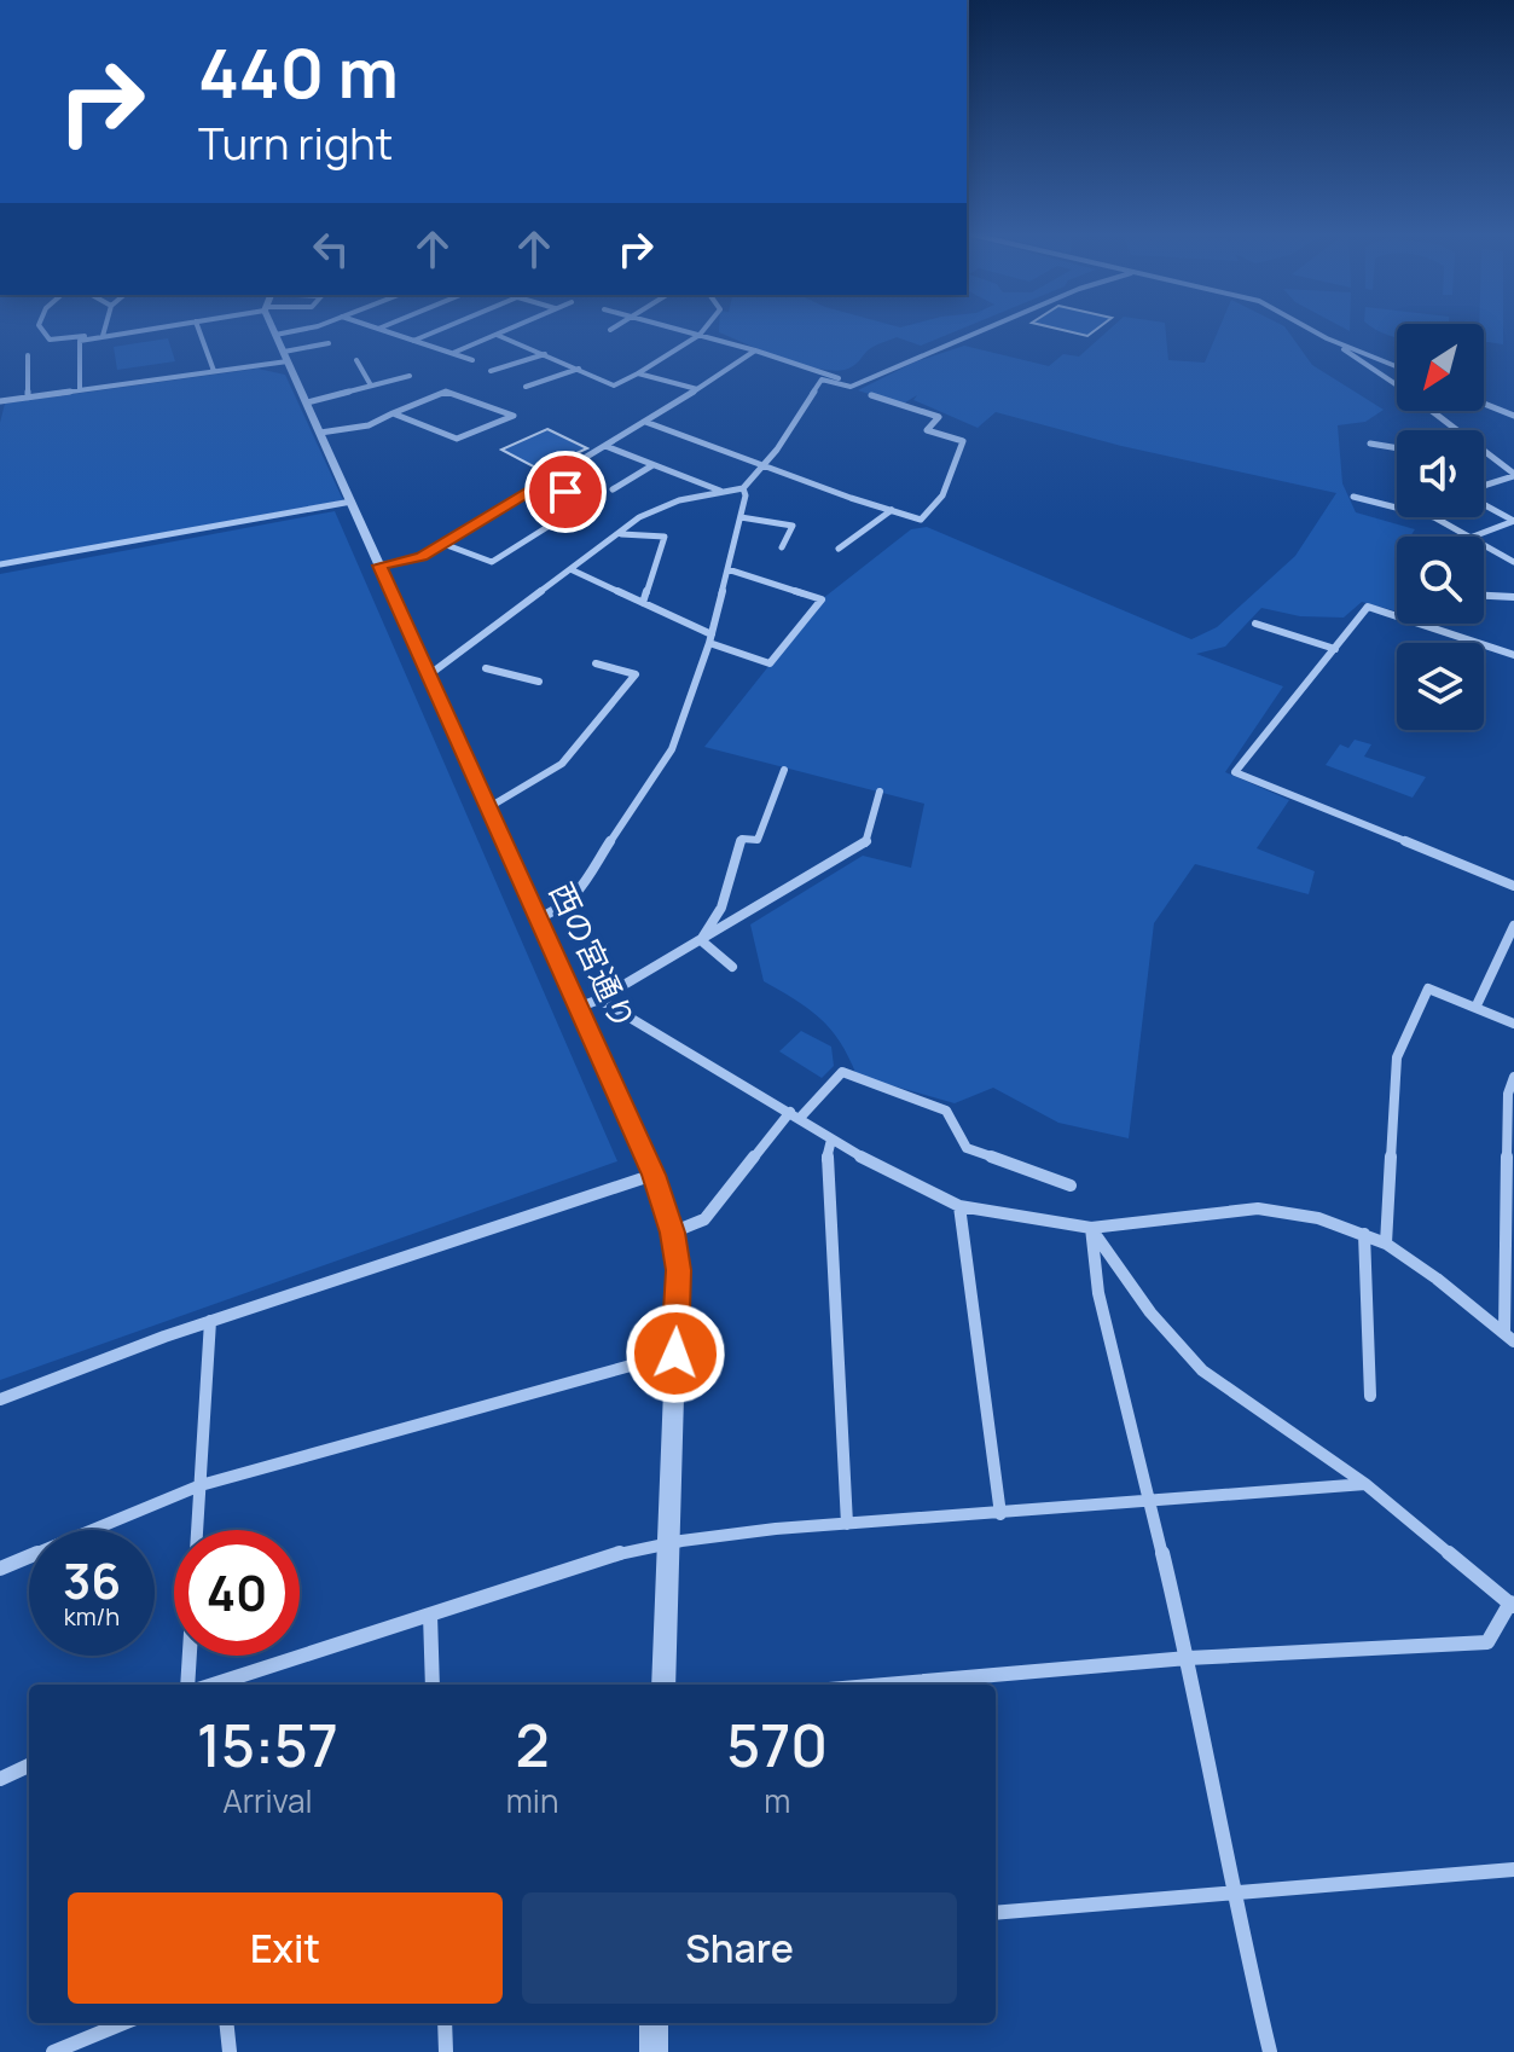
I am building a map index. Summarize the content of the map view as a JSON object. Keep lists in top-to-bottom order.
{
  "streets": {
    "street": ["西の宮通り"]
  },
  "north": "bottom left",
  "page": {
    "turn": ["440 m", "Turn right"],
    "speed": "36 km/h",
    "limit": "40",
    "eta": [
      "15:57",
      "Arrival",
      "2",
      "min",
      "570",
      "m"
    ],
    "buttons": ["Exit", "Share"]
  }
}
